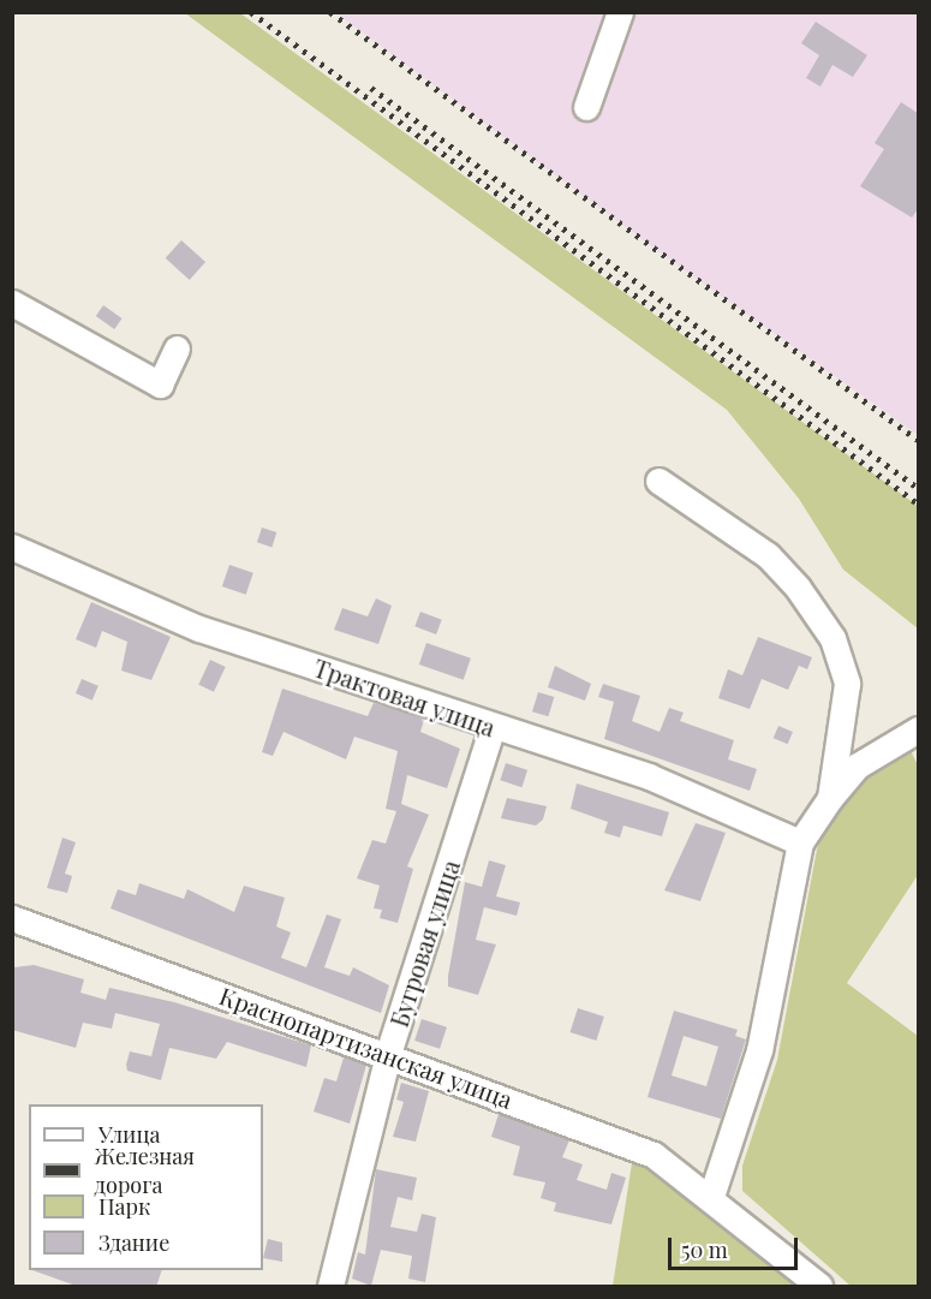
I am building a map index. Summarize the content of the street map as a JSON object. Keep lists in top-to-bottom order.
{
  "streets": {
    "street": ["Трактовая улица", "Бугровая улица", "Краснопартизанская улица"]
  },
  "crossings": [
    ["Трактовая улица", "Бугровая улица"],
    ["Бугровая улица", "Краснопартизанская улица"]
  ],
  "legend": [
    "Улица",
    "Железная дорога",
    "Парк",
    "Здание"
  ],
  "scale_bar": "50 m"
}
